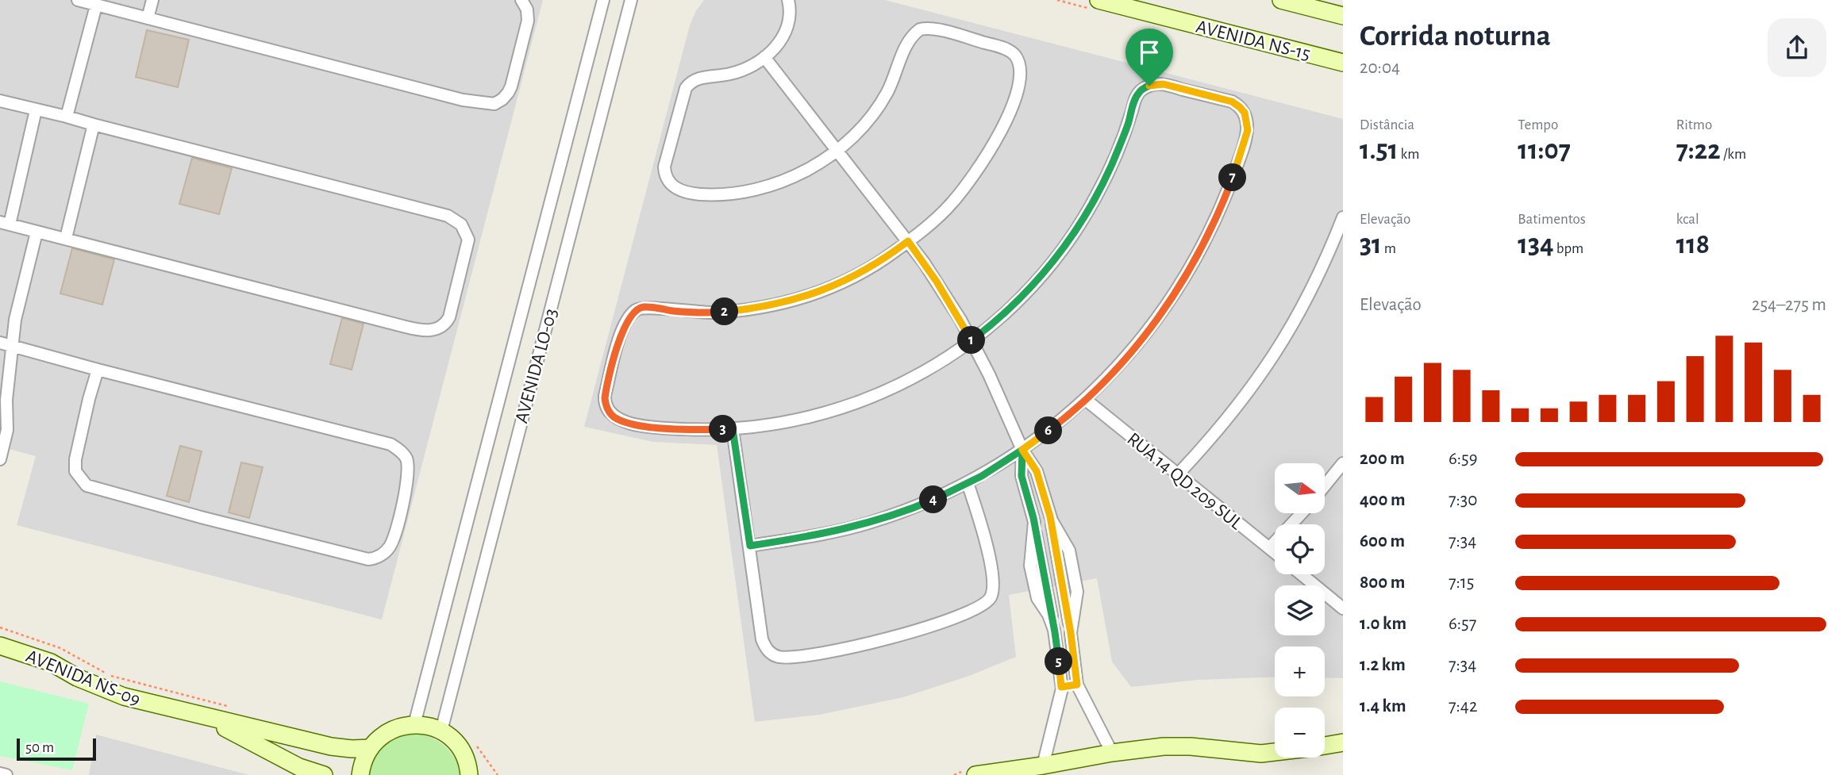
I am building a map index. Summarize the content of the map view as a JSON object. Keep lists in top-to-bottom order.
{
  "streets": {
    "street": [
      "AVENIDA NS-15",
      "AVENIDA LO-03",
      "RUA 14 QD 209 SUL",
      "AVENIDA NS-09"
    ]
  },
  "scale_bar": "50 m",
  "north": "right",
  "page": {
    "heading": ["Corrida noturna", "20:04"],
    "stats": [
      ["Distância", "1.51 km"],
      ["Tempo", "11:07"],
      ["Ritmo", "7:22 /km"],
      ["Elevação", "31 m"],
      ["Batimentos", "134 bpm"],
      ["kcal", "118"]
    ],
    "pins": [
      "7",
      "2",
      "1",
      "3",
      "6",
      "4",
      "5"
    ],
    "chart": ["Elevação", "254–275 m"],
    "list": [
      {
        "name": "200 m",
        "note": "6:59"
      },
      {
        "name": "400 m",
        "note": "7:30"
      },
      {
        "name": "600 m",
        "note": "7:34"
      },
      {
        "name": "800 m",
        "note": "7:15"
      },
      {
        "name": "1.0 km",
        "note": "6:57"
      },
      {
        "name": "1.2 km",
        "note": "7:34"
      },
      {
        "name": "1.4 km",
        "note": "7:42"
      }
    ],
    "map_buttons": ["+", "−"],
    "scale": "50 m"
  }
}
